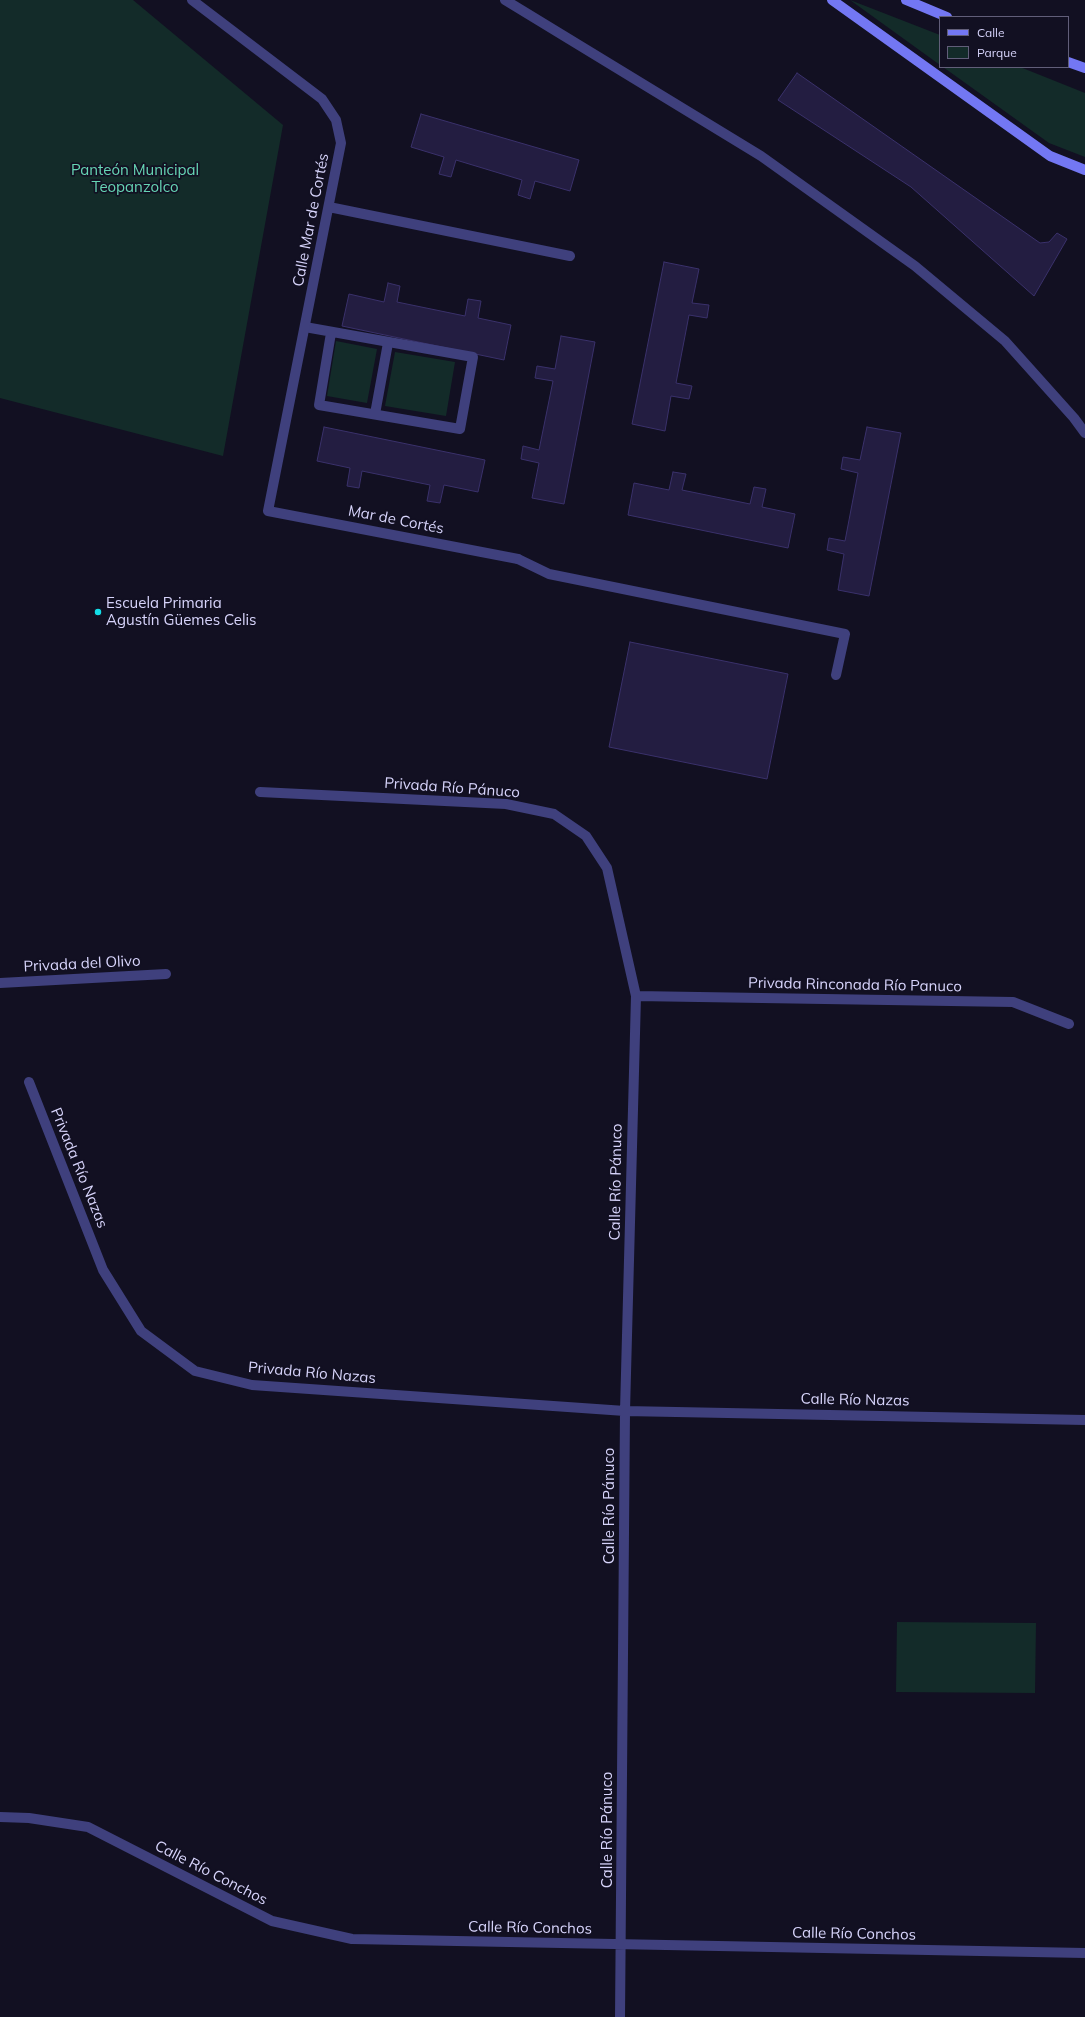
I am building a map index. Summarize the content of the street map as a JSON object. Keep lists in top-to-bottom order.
{
  "streets": {
    "street": [
      "Calle Mar de Cortés",
      "Mar de Cortés",
      "Privada Río Pánuco",
      "Privada del Olivo",
      "Privada Rinconada Río Panuco",
      "Privada Río Nazas",
      "Calle Río Pánuco",
      "Calle Río Nazas",
      "Calle Río Conchos"
    ]
  },
  "crossings": [
    ["Calle Mar de Cortés", "Mar de Cortés"],
    ["Privada Río Pánuco", "Privada Rinconada Río Panuco"],
    ["Privada Río Pánuco", "Calle Río Pánuco"],
    ["Privada Rinconada Río Panuco", "Calle Río Pánuco"],
    ["Privada Río Nazas", "Calle Río Pánuco"],
    ["Privada Río Nazas", "Calle Río Nazas"],
    ["Calle Río Pánuco", "Calle Río Nazas"],
    ["Calle Río Pánuco", "Calle Río Conchos"]
  ],
  "parks": ["Panteón Municipal Teopanzolco"],
  "places": ["Escuela Primaria Agustín Güemes Celis"],
  "legend": ["Calle", "Parque"]
}
